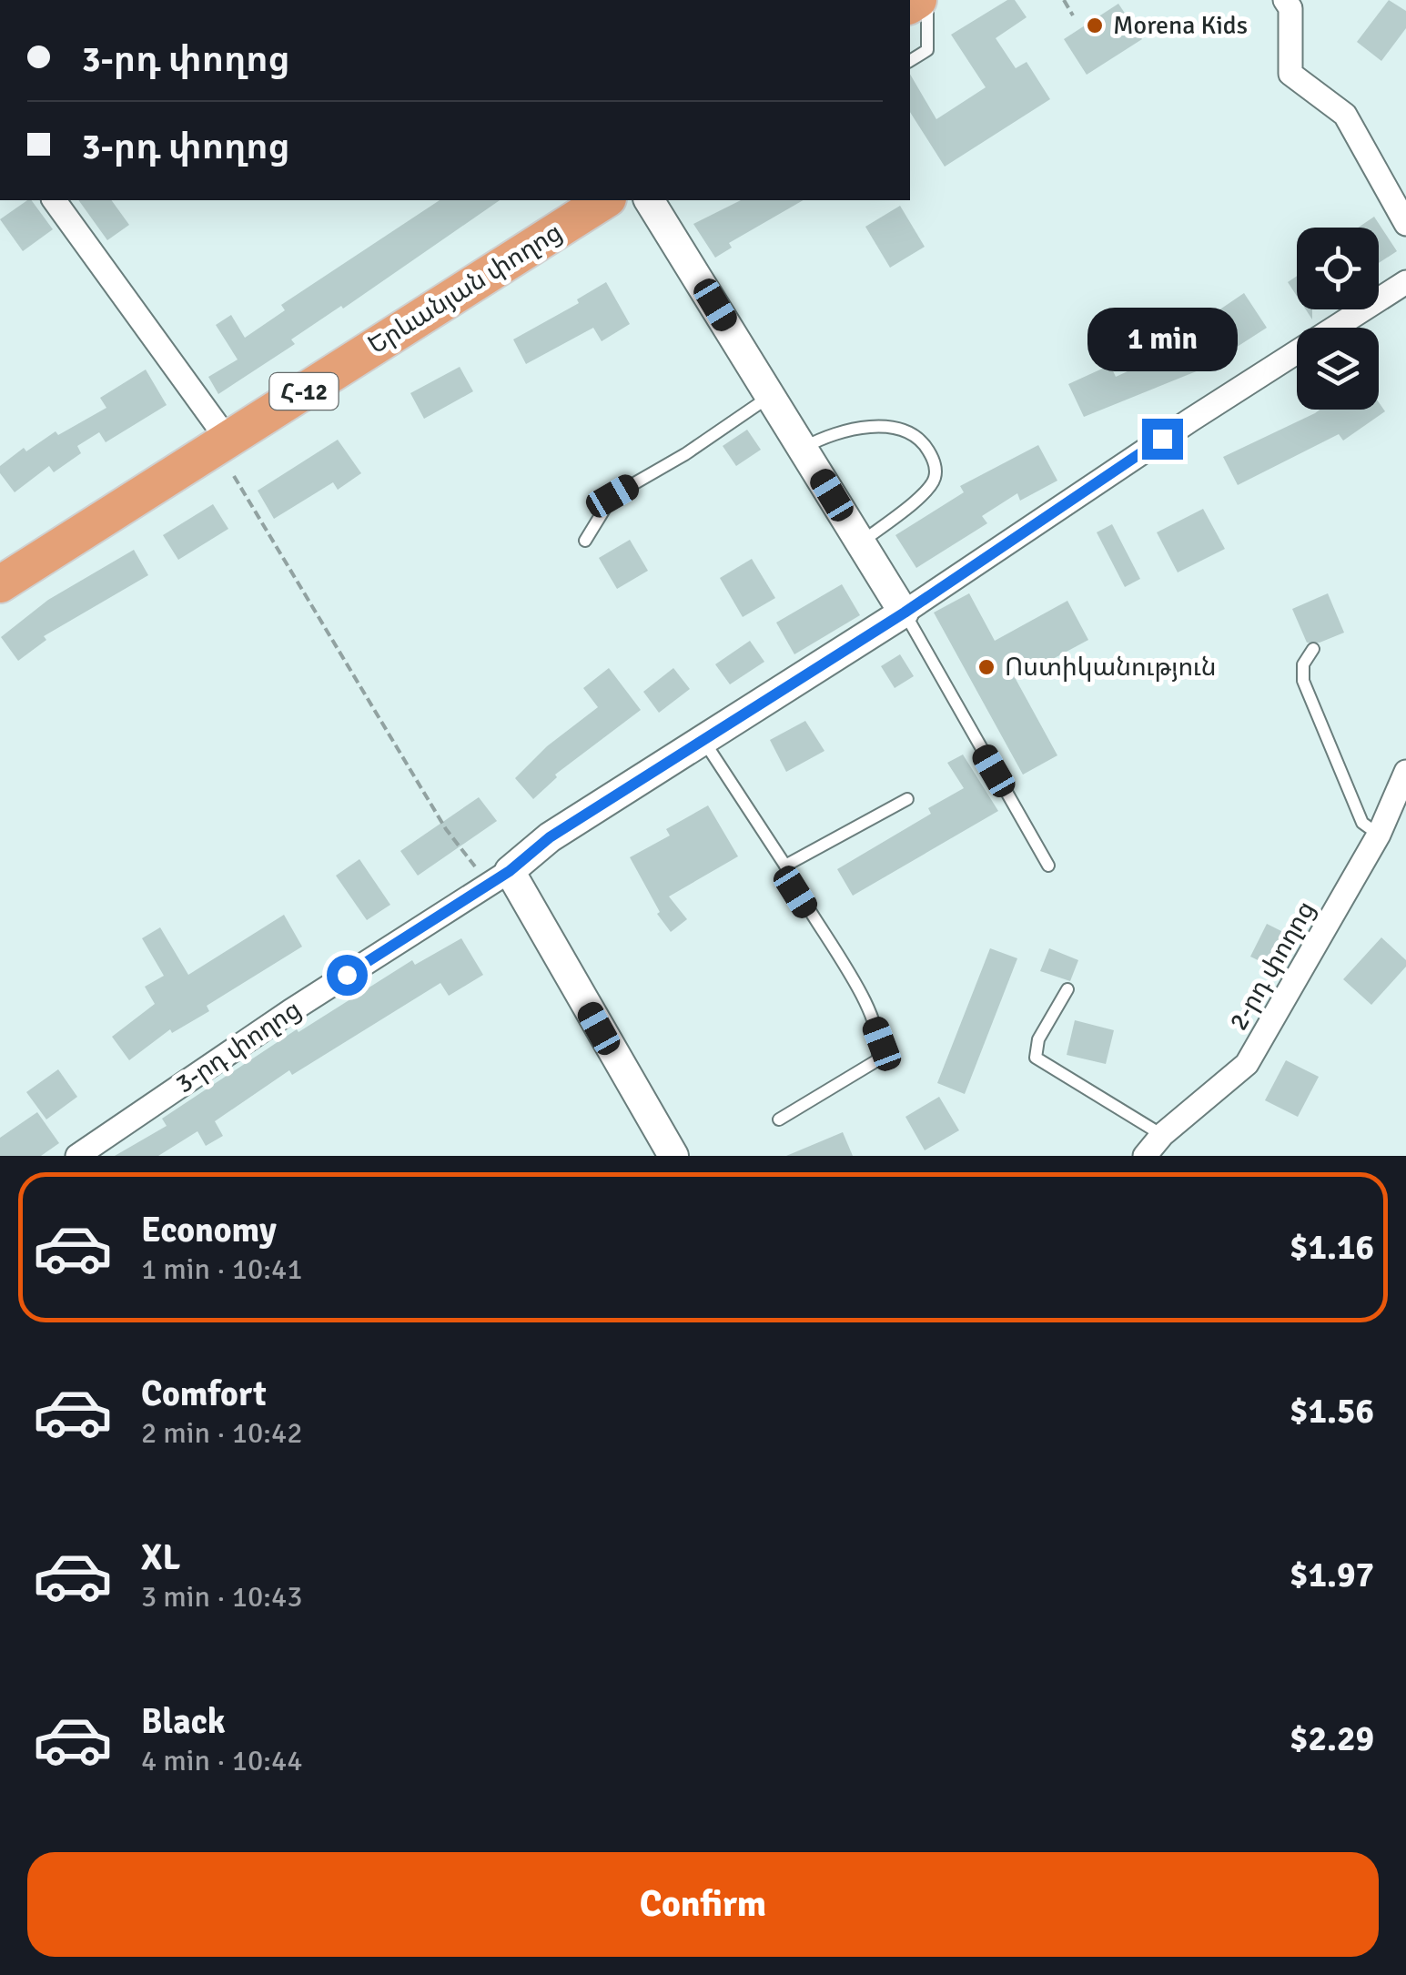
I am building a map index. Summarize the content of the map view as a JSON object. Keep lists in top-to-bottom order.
{
  "streets": {
    "main road": ["Երևանյան փողոց", "Հ-12"],
    "street": ["2-րդ փողոց", "3-րդ փողոց"]
  },
  "places": ["Morena Kids", "Ոստիկանություն"],
  "page": {
    "banner": ["3-րդ փողոց", "3-րդ փողոց"],
    "bubble": "1 min",
    "list": [
      {
        "name": "Economy",
        "note": "1 min · 10:41",
        "value": "$1.16"
      },
      {
        "name": "Comfort",
        "note": "2 min · 10:42",
        "value": "$1.56"
      },
      {
        "name": "XL",
        "note": "3 min · 10:43",
        "value": "$1.97"
      },
      {
        "name": "Black",
        "note": "4 min · 10:44",
        "value": "$2.29"
      }
    ],
    "buttons": "Confirm"
  }
}
